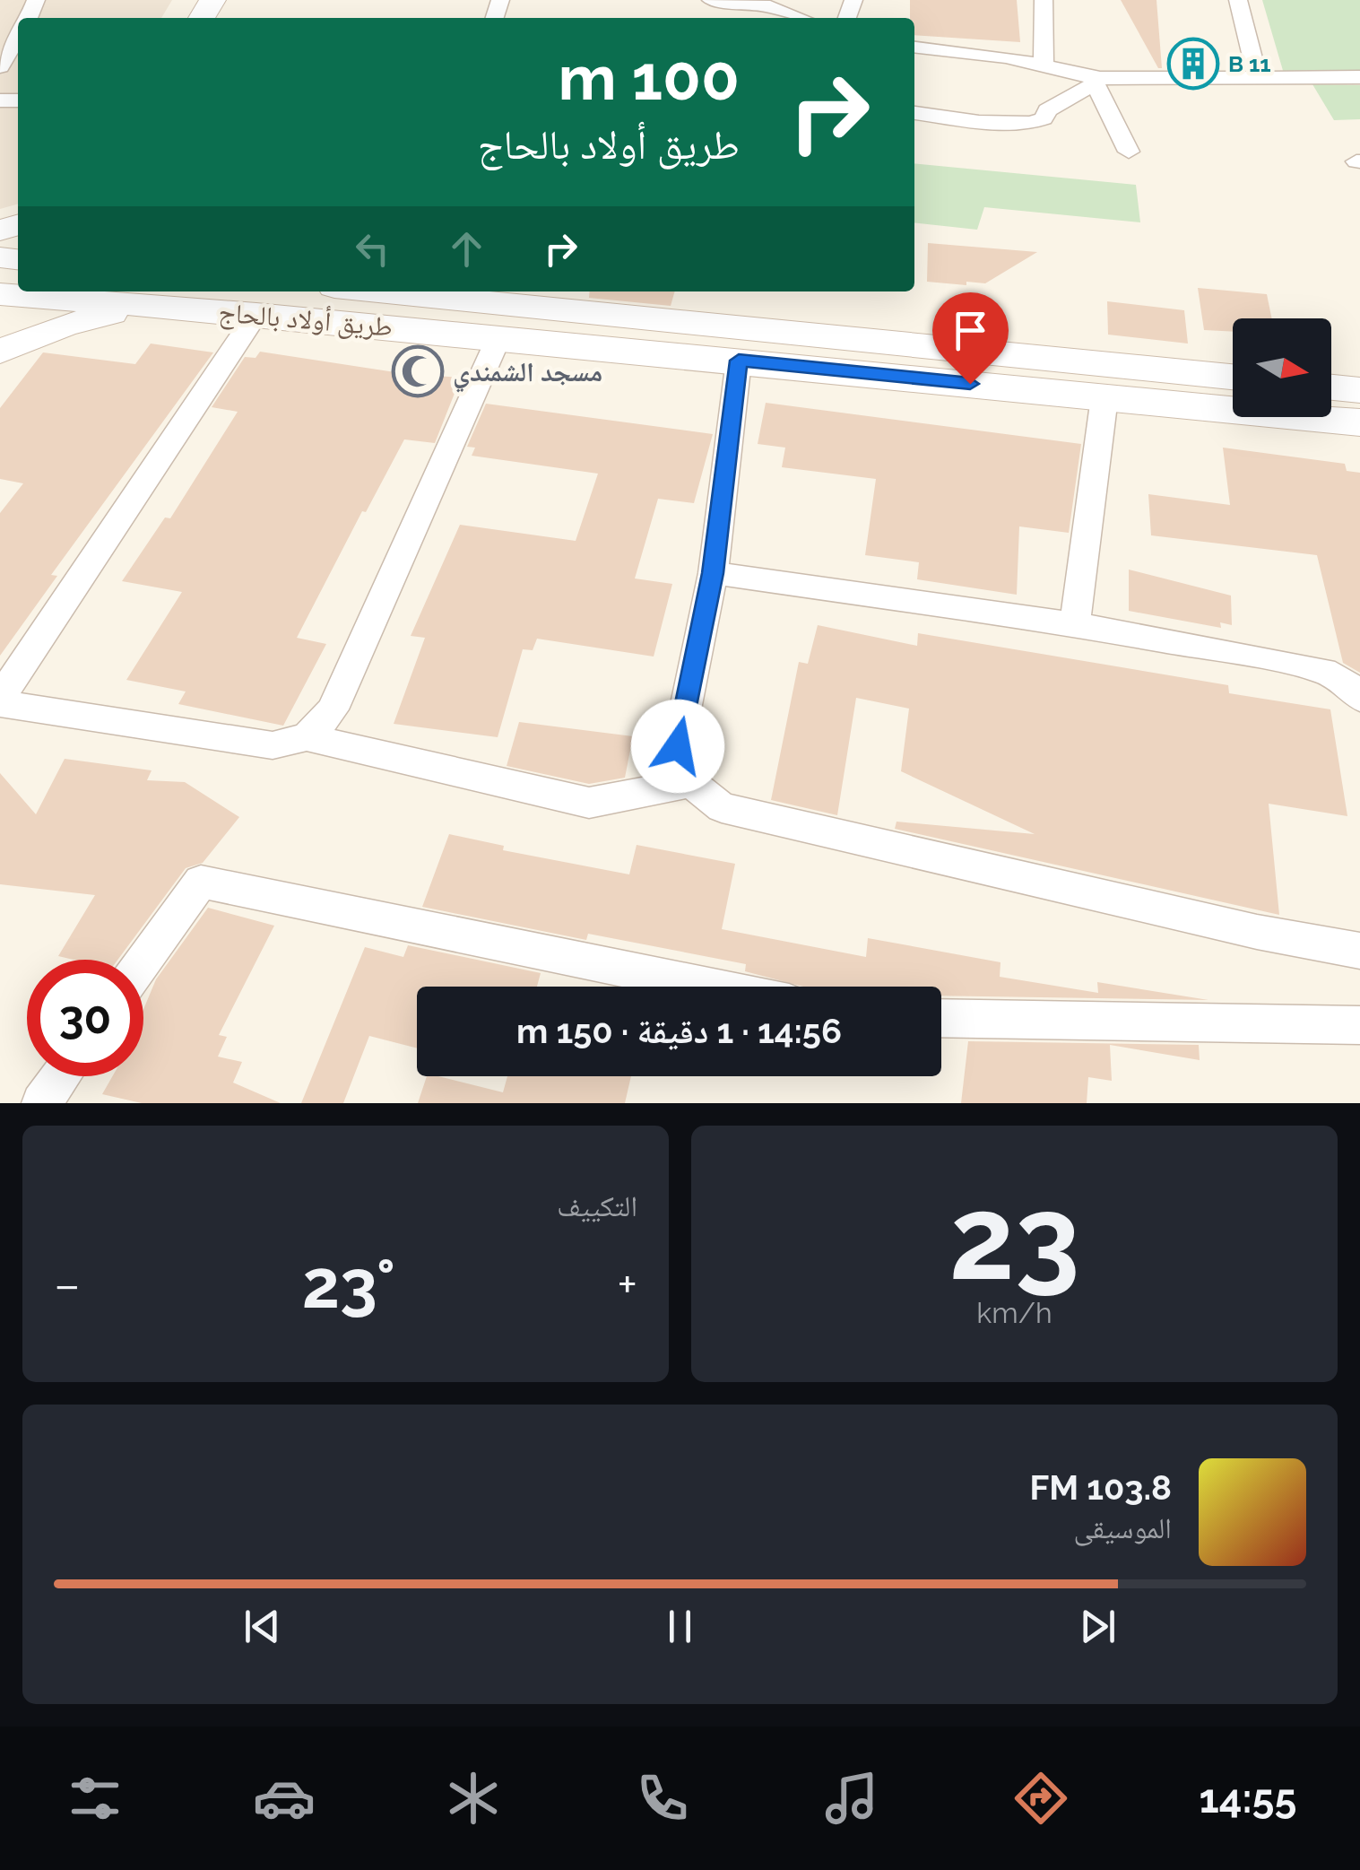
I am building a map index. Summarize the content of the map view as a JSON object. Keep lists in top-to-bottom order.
{
  "streets": {
    "main road": ["طريق أولاد بالحاج"]
  },
  "places": {
    "building": ["B 11"],
    "mosque": ["مسجد الشمندي"]
  },
  "north": "right",
  "page": {
    "turn": ["100 m", "طريق أولاد بالحاج"],
    "limit": "30",
    "trip": "14:56 · 1 دقيقة · 150 m",
    "tile": [
      ["23", "km/h"],
      "التكييف"
    ],
    "heat": ["−", "23°", "+"],
    "song": ["103.8 FM", "الموسيقى"],
    "tabs": "14:55"
  }
}
